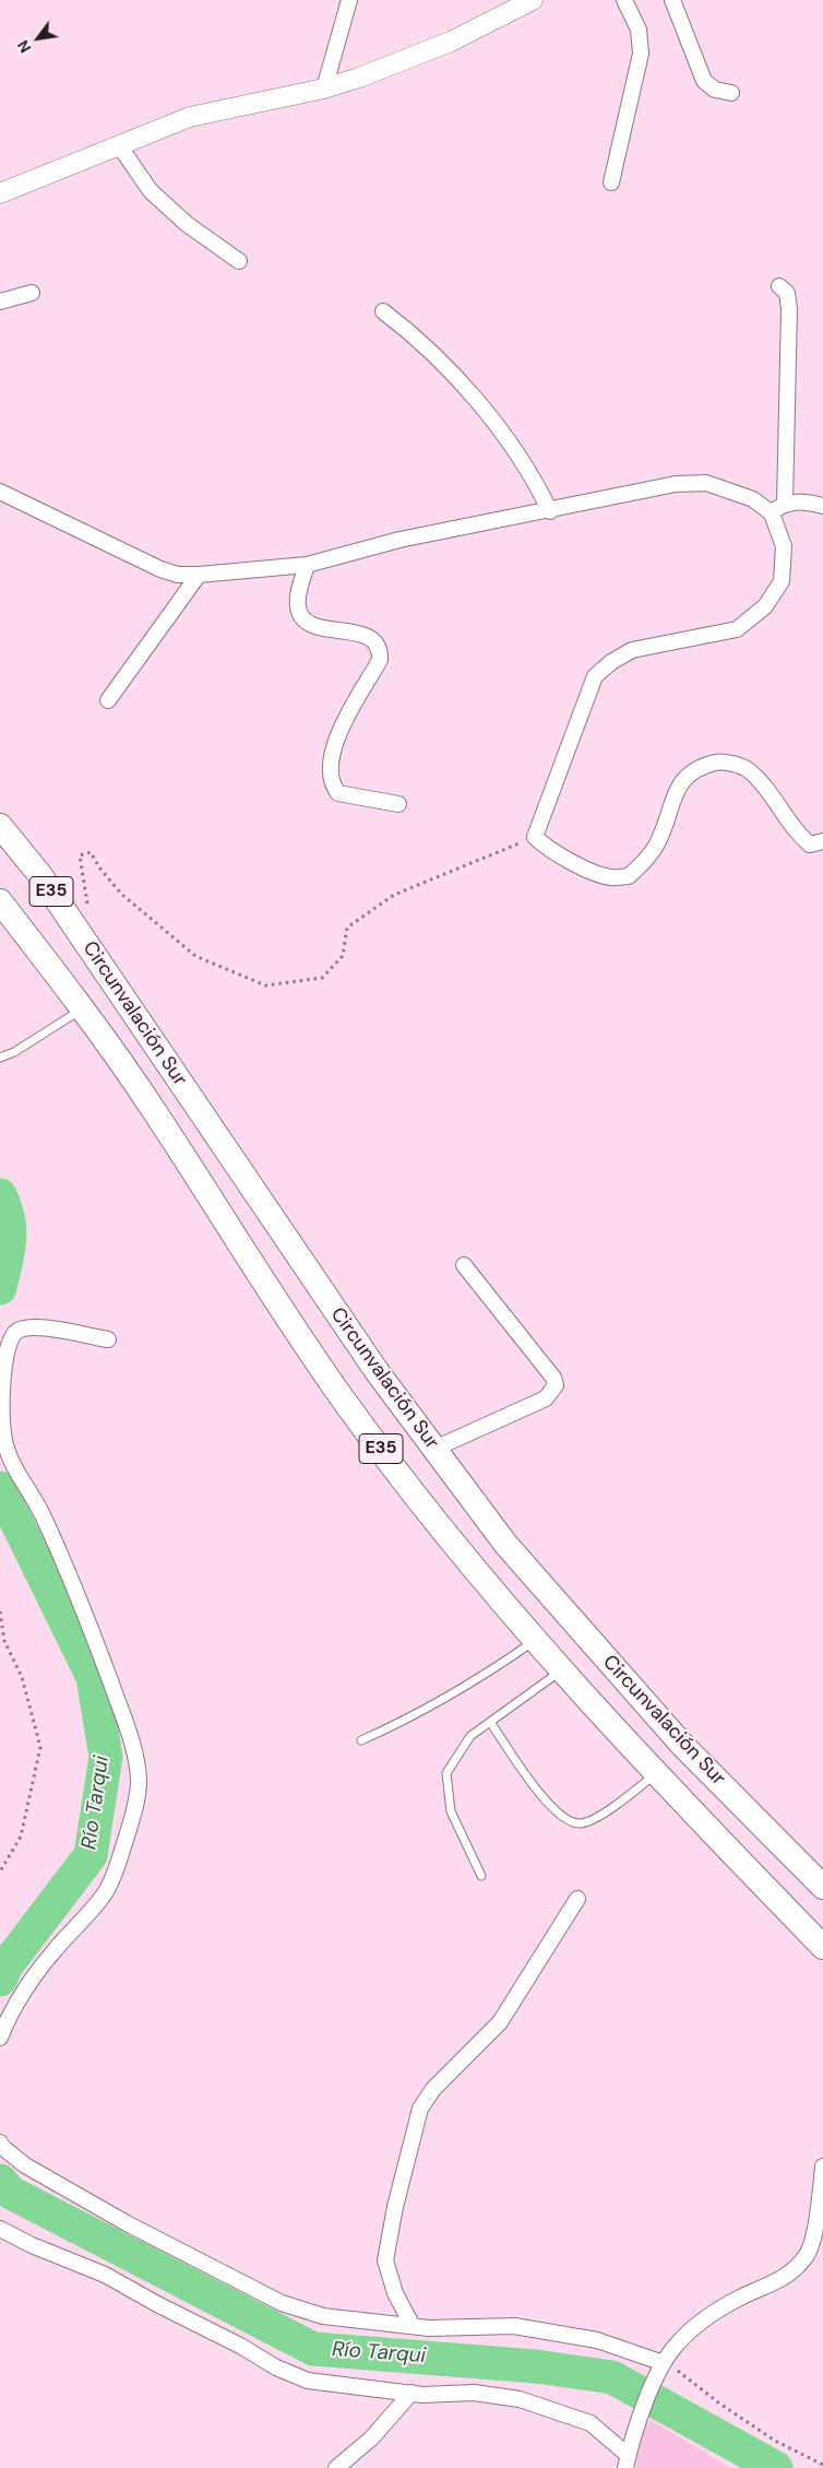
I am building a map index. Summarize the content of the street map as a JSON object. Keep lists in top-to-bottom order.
{
  "streets": {
    "highway": ["E35", "Circunvalación Sur"]
  },
  "water": ["Río Tarqui"],
  "north": "bottom left"
}
